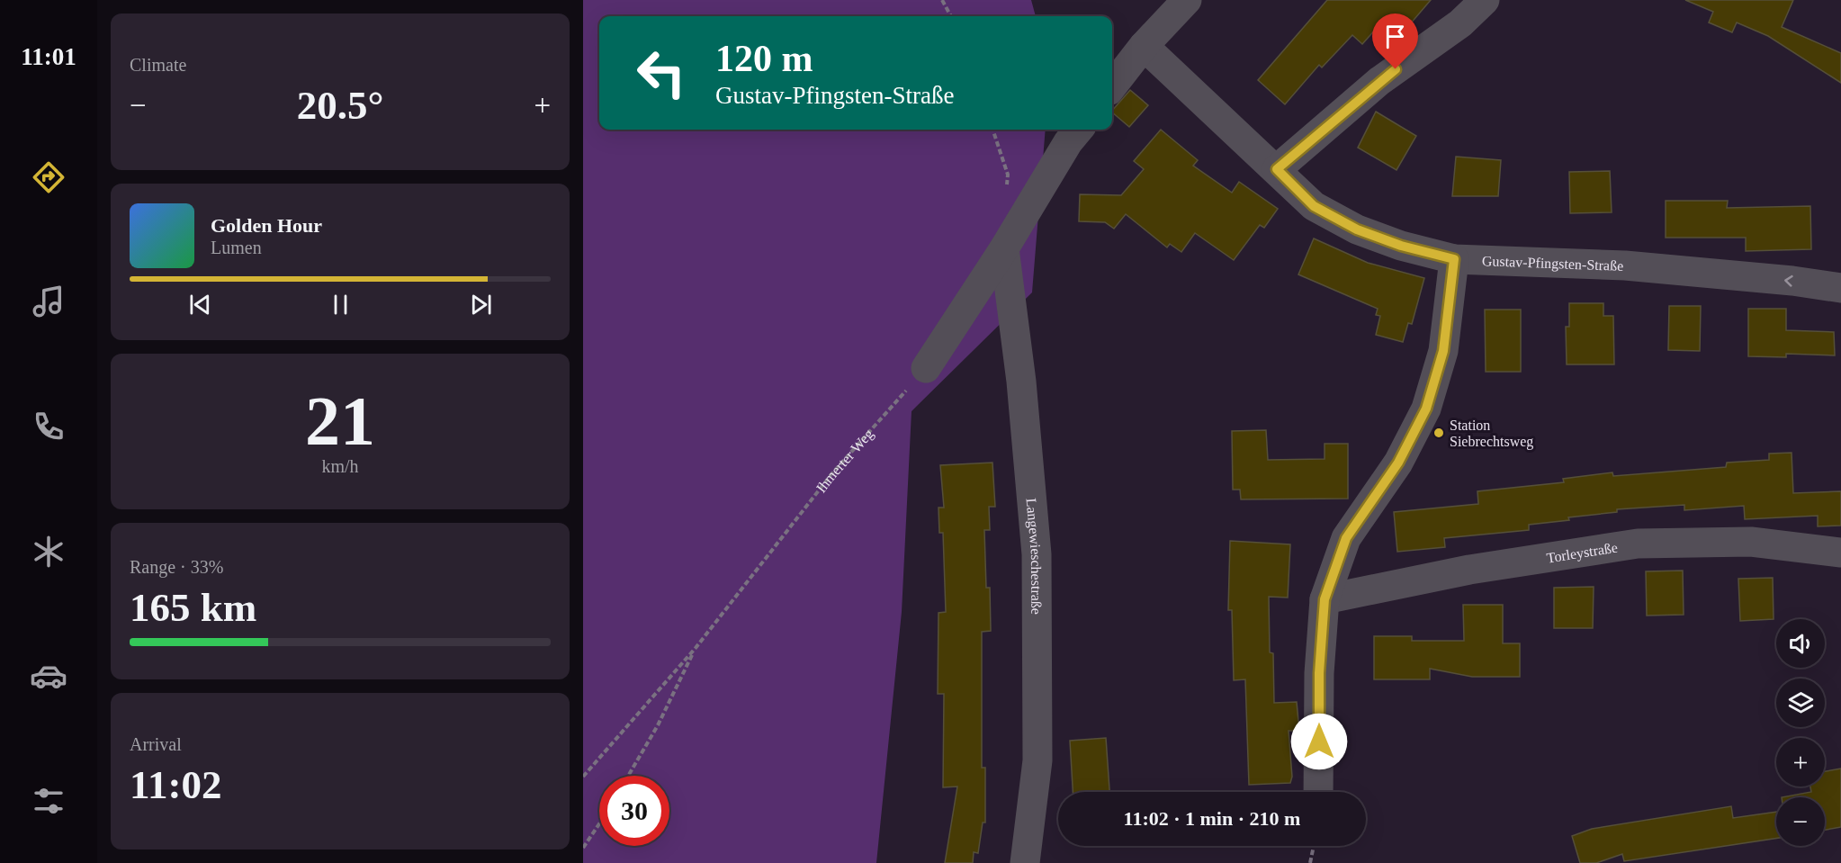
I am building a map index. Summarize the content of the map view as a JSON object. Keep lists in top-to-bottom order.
{
  "streets": {
    "street": ["Gustav-Pfingsten-Straße", "Torleystraße", "Langewieschestraße"],
    "path": ["Ihmerter Weg"]
  },
  "one_way": ["Gustav-Pfingsten-Straße"],
  "places": ["Station Siebrechtsweg"],
  "page": {
    "tabs": "11:01",
    "tile": [
      "Climate",
      ["21", "km/h"],
      ["Range · 33%", "165 km"],
      ["Arrival", "11:02"]
    ],
    "turn": ["120 m", "Gustav-Pfingsten-Straße"],
    "heat": ["−", "20.5°", "+"],
    "song": ["Golden Hour", "Lumen"],
    "map_buttons": ["+", "−"],
    "limit": "30",
    "trip": "11:02 · 1 min · 210 m"
  }
}
